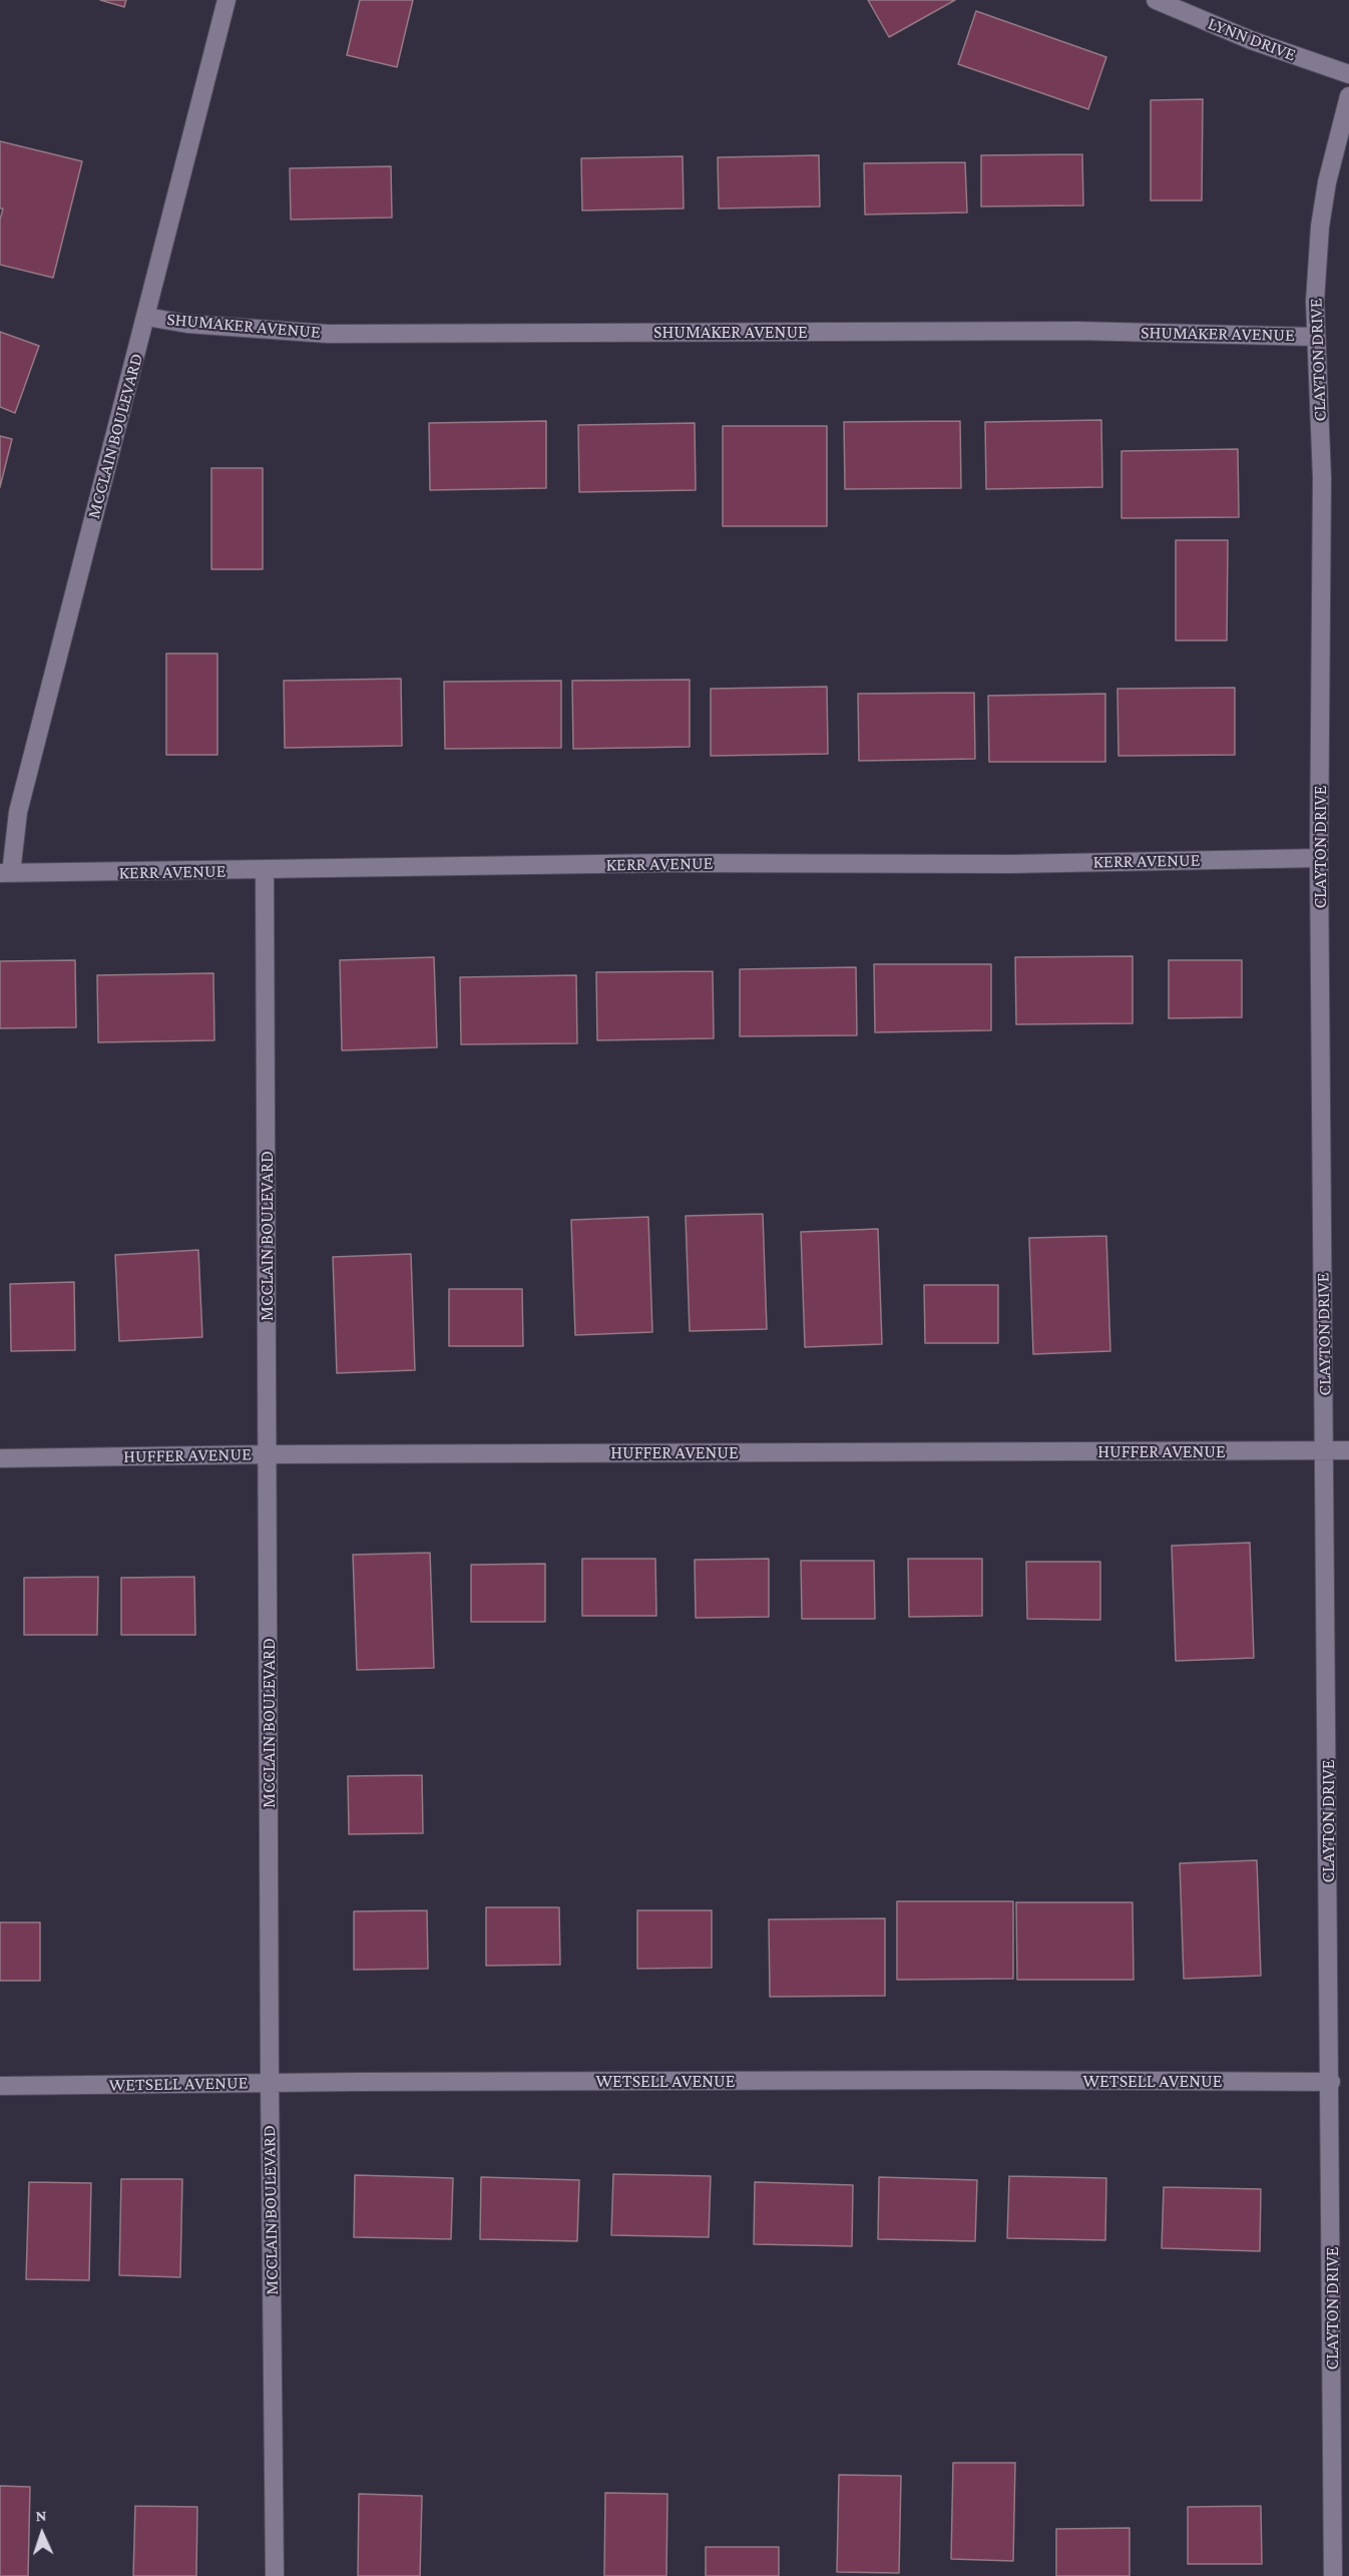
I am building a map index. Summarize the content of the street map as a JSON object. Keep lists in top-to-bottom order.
{
  "streets": {
    "street": [
      "LYNN DRIVE",
      "SHUMAKER AVENUE",
      "CLAYTON DRIVE",
      "MCCLAIN BOULEVARD",
      "KERR AVENUE",
      "HUFFER AVENUE",
      "WETSELL AVENUE"
    ]
  },
  "crossings": [
    ["SHUMAKER AVENUE", "CLAYTON DRIVE"],
    ["SHUMAKER AVENUE", "MCCLAIN BOULEVARD"],
    ["CLAYTON DRIVE", "KERR AVENUE"],
    ["CLAYTON DRIVE", "HUFFER AVENUE"],
    ["CLAYTON DRIVE", "WETSELL AVENUE"],
    ["MCCLAIN BOULEVARD", "KERR AVENUE"],
    ["MCCLAIN BOULEVARD", "HUFFER AVENUE"],
    ["MCCLAIN BOULEVARD", "WETSELL AVENUE"]
  ],
  "north": "top"
}
